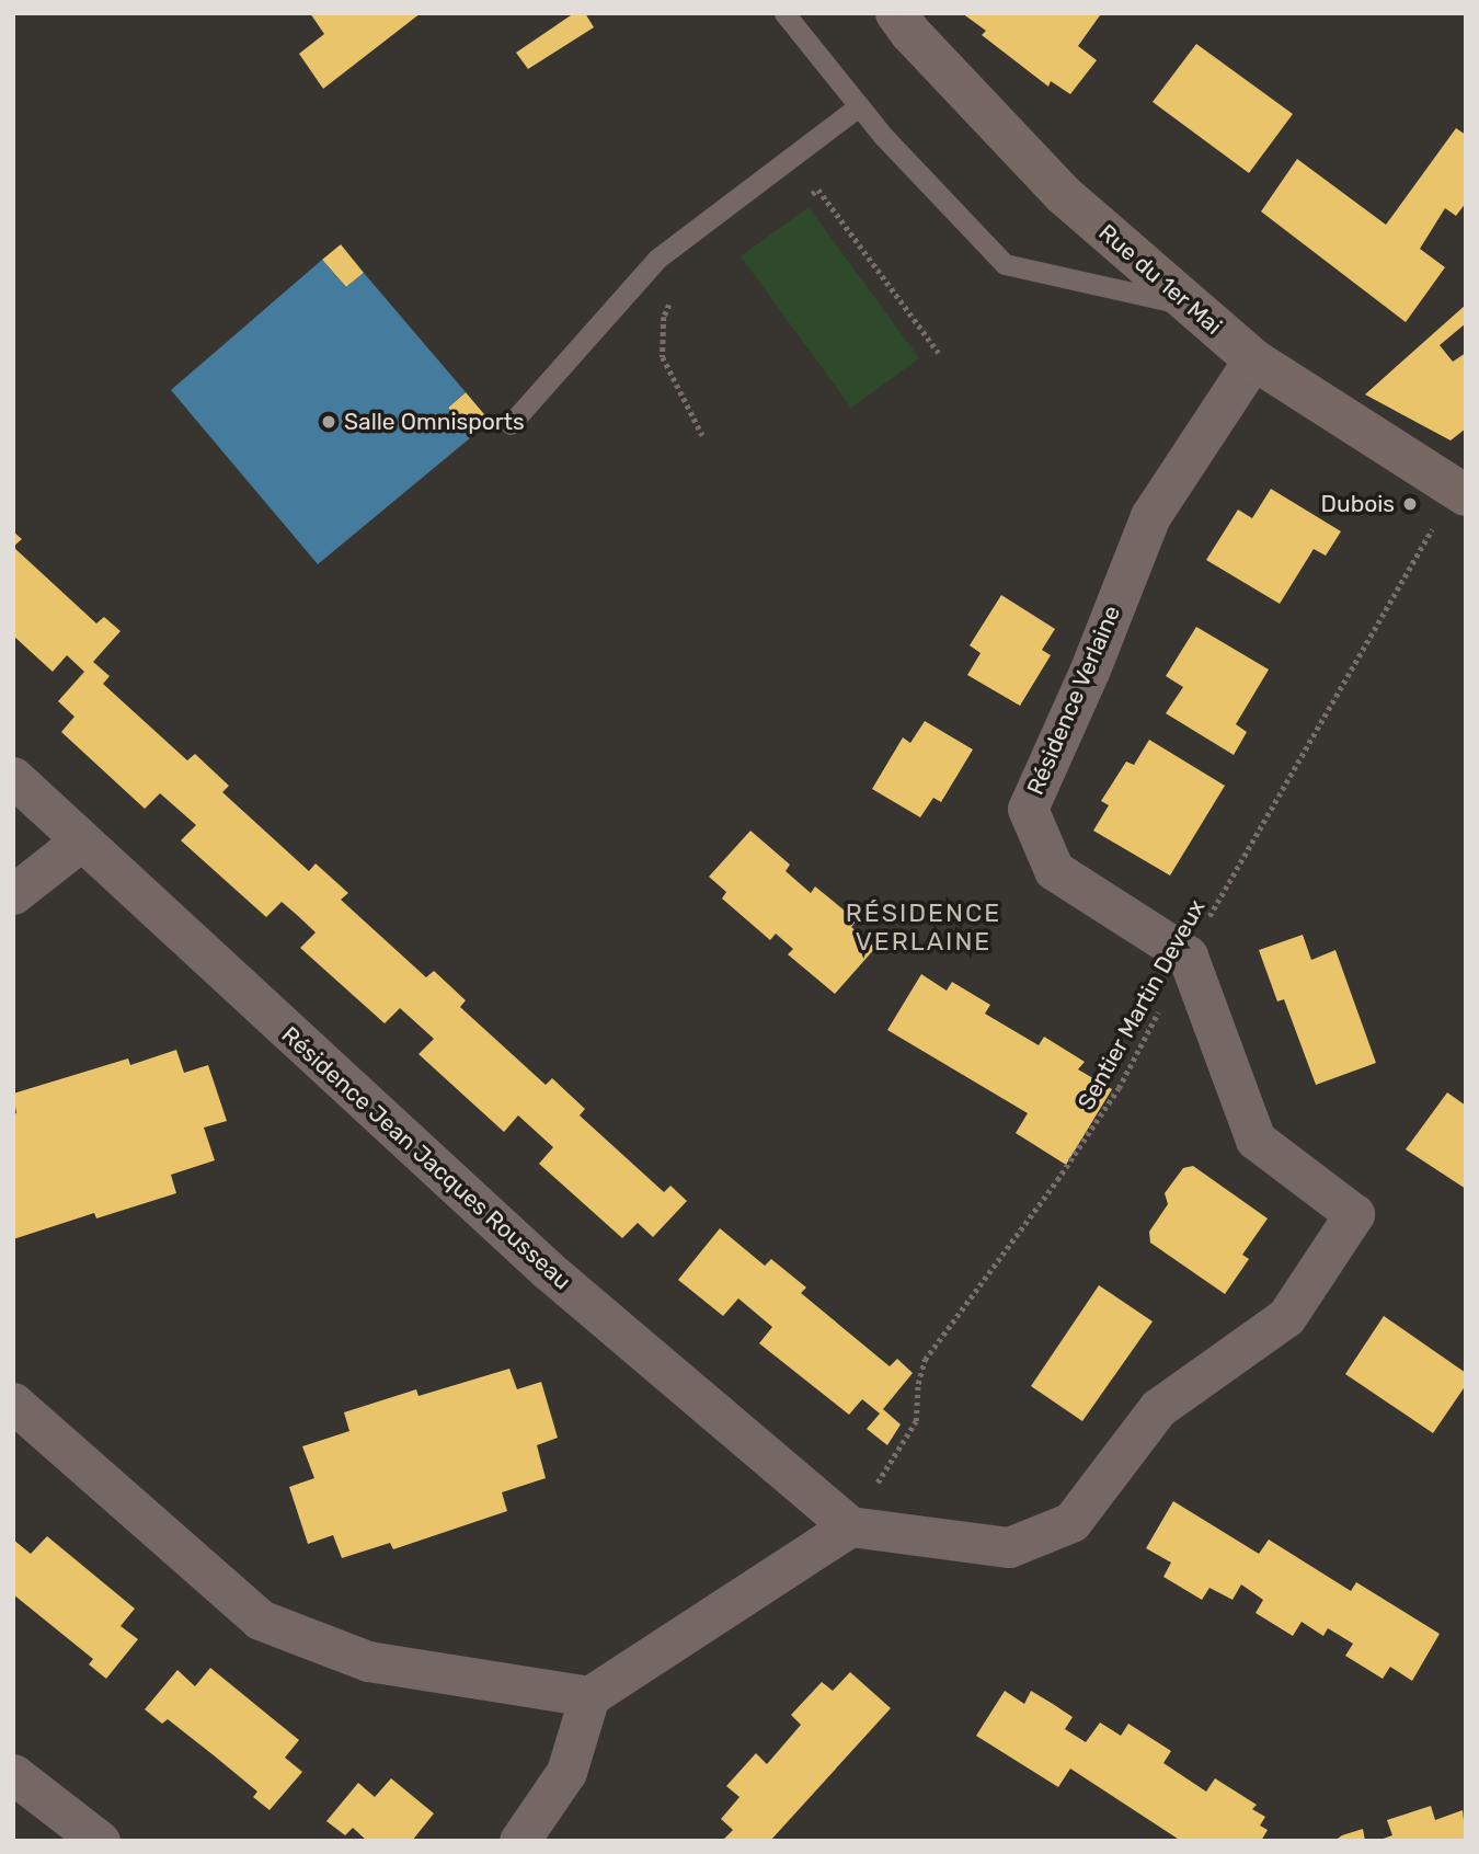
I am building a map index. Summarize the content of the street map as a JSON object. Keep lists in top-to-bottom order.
{
  "streets": {
    "street": ["Rue du 1er Mai", "Résidence Verlaine", "Résidence Jean Jacques Rousseau"],
    "path": ["Sentier Martin Deveux"]
  },
  "crossings": [
    ["Rue du 1er Mai", "Résidence Verlaine"],
    ["Rue du 1er Mai", "Sentier Martin Deveux"],
    ["Résidence Verlaine", "Sentier Martin Deveux"],
    ["Sentier Martin Deveux", "Résidence Jean Jacques Rousseau"]
  ],
  "districts": ["RÉSIDENCE VERLAINE"],
  "places": ["Salle Omnisports", "Dubois"]
}
